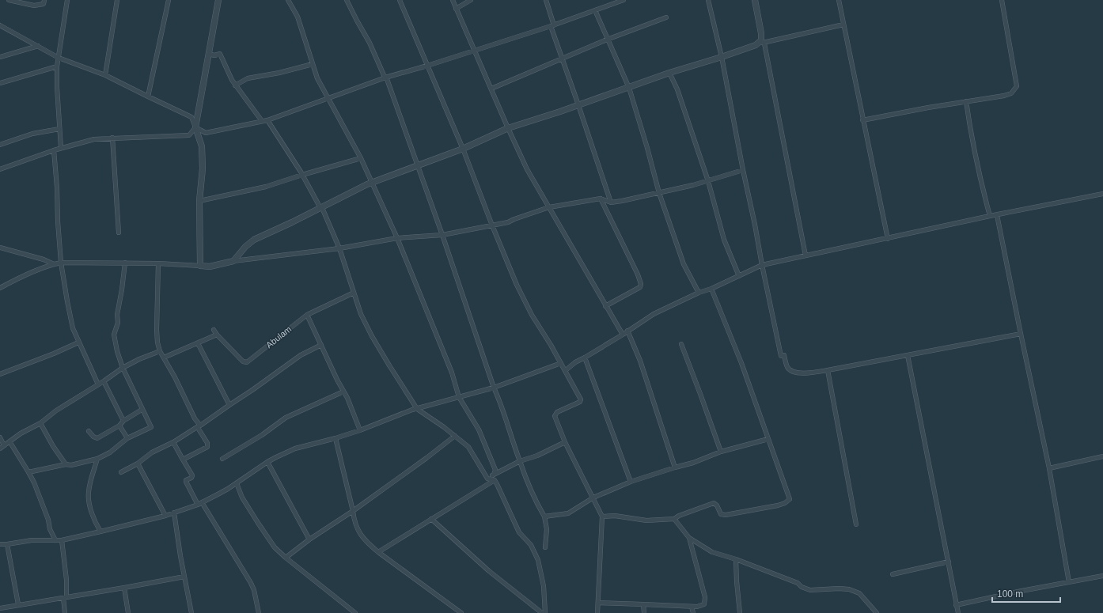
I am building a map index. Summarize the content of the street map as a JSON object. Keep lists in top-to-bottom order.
{
  "streets": {
    "street": ["Abulam"]
  },
  "scale_bar": "100 m"
}
